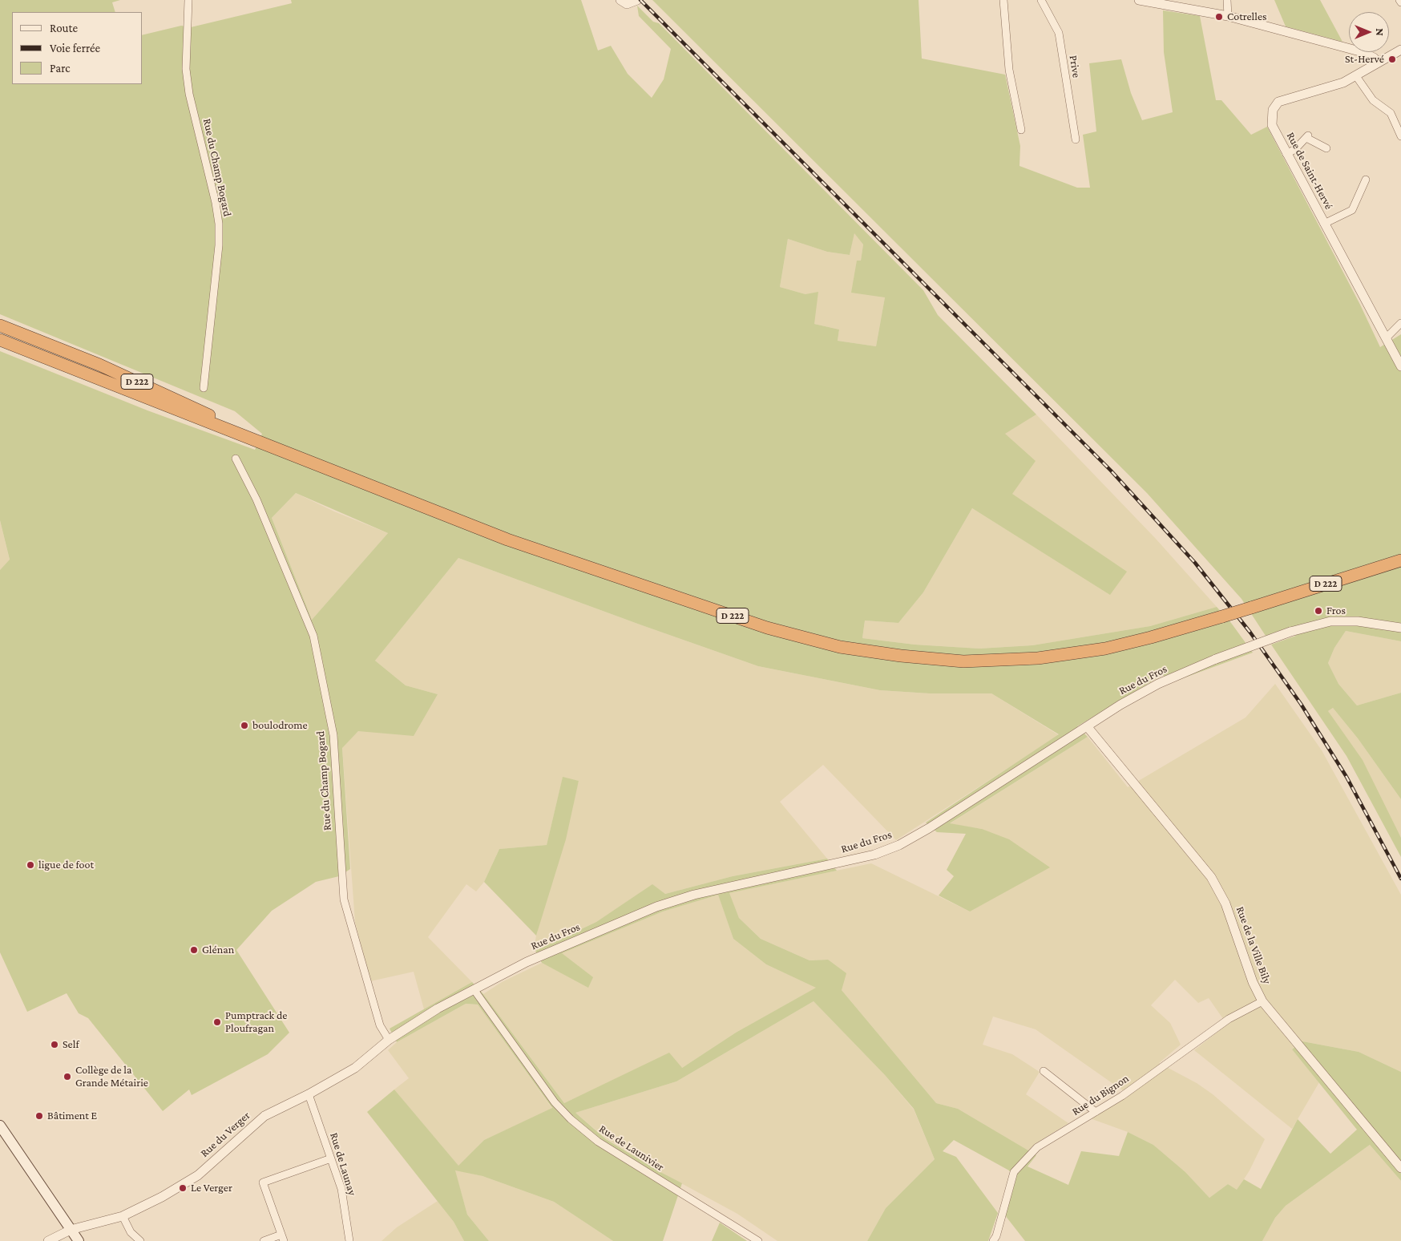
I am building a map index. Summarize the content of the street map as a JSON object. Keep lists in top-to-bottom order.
{
  "streets": {
    "highway": ["D 222"],
    "street": [
      "Prive",
      "Rue du Champ Bogard",
      "Rue de Saint-Hervé",
      "Rue du Fros",
      "Rue de la Ville Bily",
      "Rue du Bignon",
      "Rue du Verger",
      "Rue de Launivier",
      "Rue de Launay"
    ]
  },
  "crossings": [
    ["Rue du Champ Bogard", "Rue du Fros"],
    ["Rue du Champ Bogard", "Rue du Verger"],
    ["Rue du Fros", "Rue de la Ville Bily"],
    ["Rue du Fros", "Rue du Verger"],
    ["Rue du Fros", "Rue de Launivier"],
    ["Rue de la Ville Bily", "Rue du Bignon"],
    ["Rue du Verger", "Rue de Launay"]
  ],
  "places": [
    "Cotrelles",
    "St-Hervé",
    "Fros",
    "boulodrome",
    "ligue de foot",
    "Glénan",
    "Pumptrack de Ploufragan",
    "Self",
    "Collège de la Grande Métairie",
    "Bâtiment E",
    "Le Verger"
  ],
  "legend": ["Route", "Voie ferrée", "Parc"],
  "north": "right"
}
